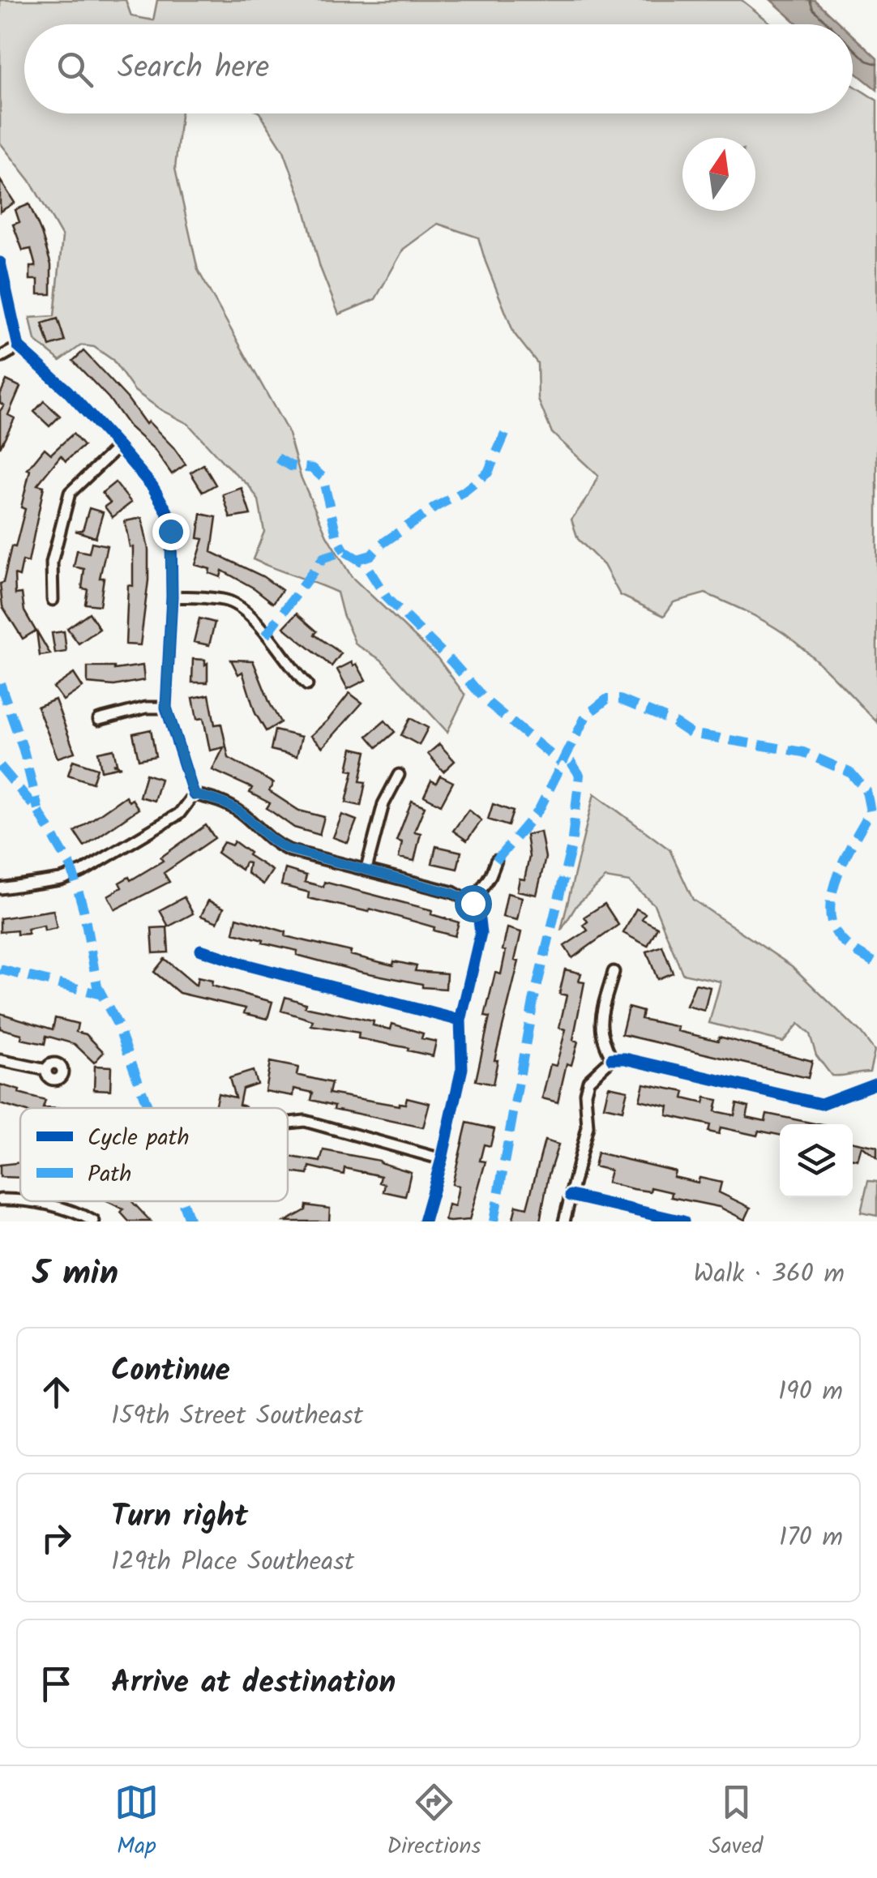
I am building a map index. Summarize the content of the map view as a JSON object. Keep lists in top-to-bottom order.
{
  "legend": ["Cycle path", "Path"],
  "north": "top",
  "page": {
    "search": "Search here",
    "heading": ["5 min", "Walk · 360 m"],
    "list": [
      ["Continue", "159th Street Southeast", "190 m"],
      ["Turn right", "129th Place Southeast", "170 m"],
      "Arrive at destination"
    ],
    "nav": ["Map", "Directions", "Saved"]
  }
}
